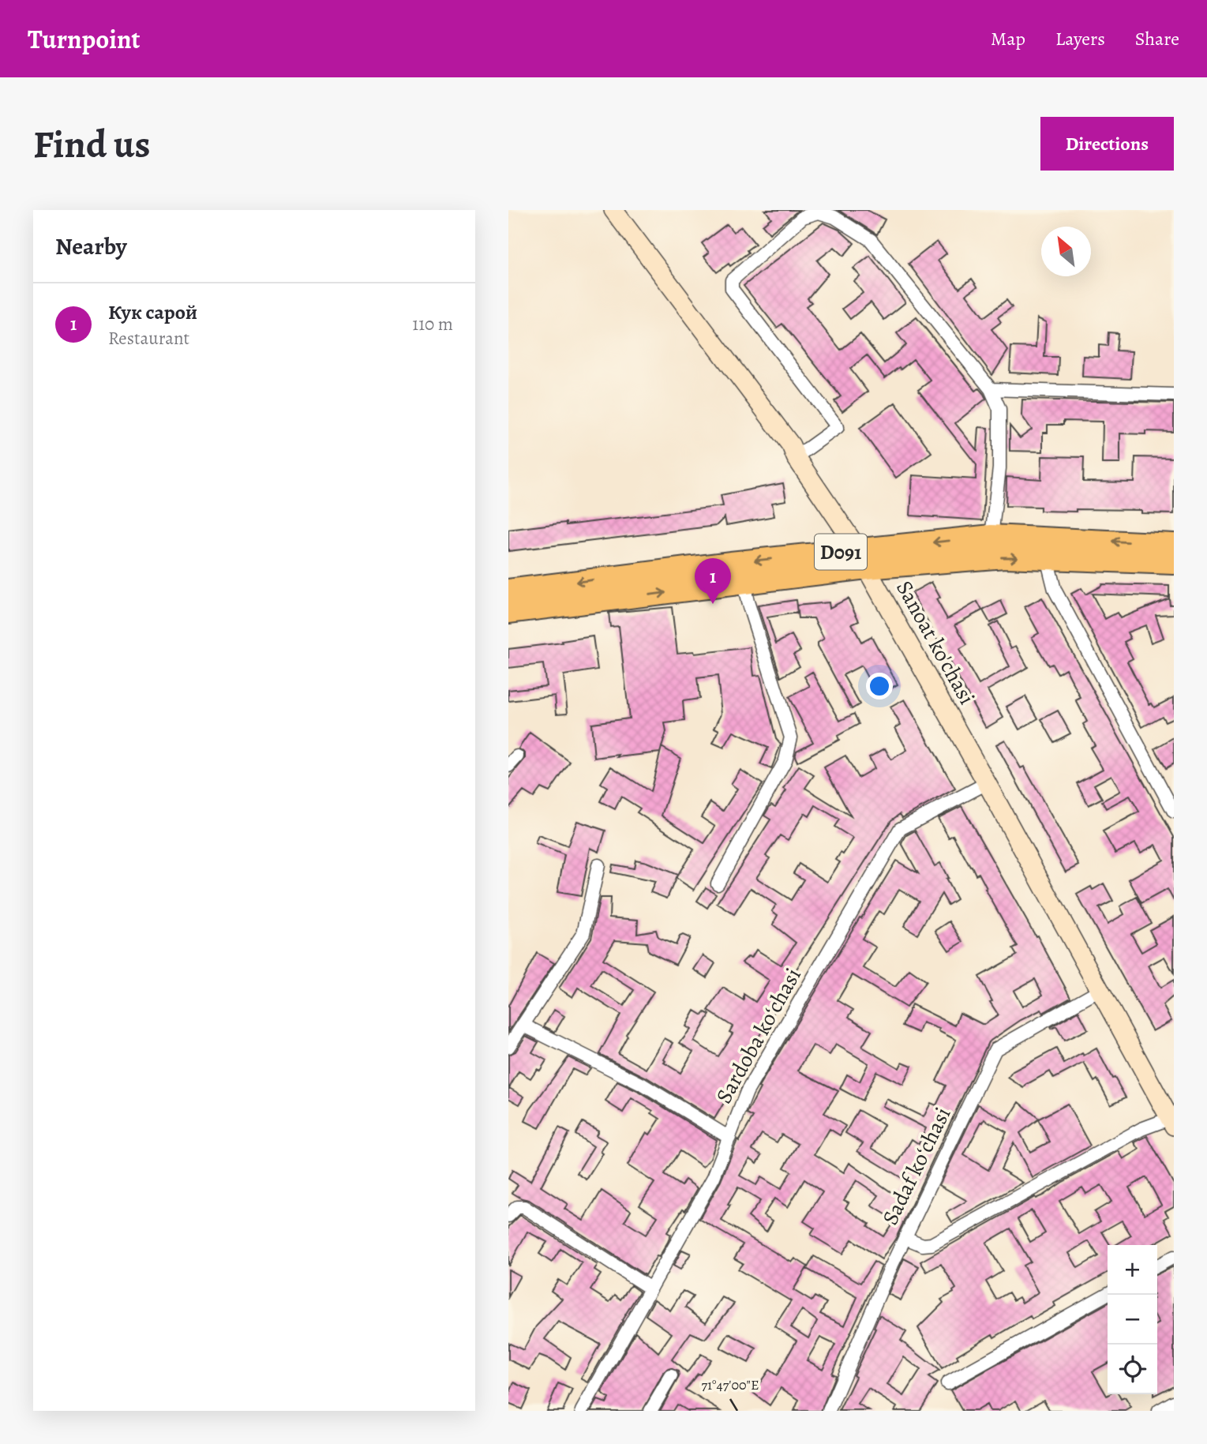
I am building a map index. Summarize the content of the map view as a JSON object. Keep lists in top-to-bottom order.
{
  "streets": {
    "highway": ["D091"],
    "main road": ["Sanoat ko'chasi"],
    "street": ["Sardoba koʻchasi", "Sadaf koʻchasi"]
  },
  "crossings": [
    ["D091", "Sanoat ko'chasi"],
    ["Sanoat ko'chasi", "Sardoba koʻchasi"],
    ["Sanoat ko'chasi", "Sadaf koʻchasi"]
  ],
  "north": "top left",
  "page": {
    "header": "Turnpoint",
    "nav": ["Map", "Layers", "Share"],
    "buttons": "Directions",
    "title": "Find us",
    "heading": "Nearby",
    "list": [
      {
        "mark": "1",
        "name": "Кук сарой",
        "note": "Restaurant",
        "value": "110 m"
      }
    ],
    "pins": "1",
    "map_buttons": ["+", "−"]
  },
  "coordinates": ["71°47'00\"E"]
}
